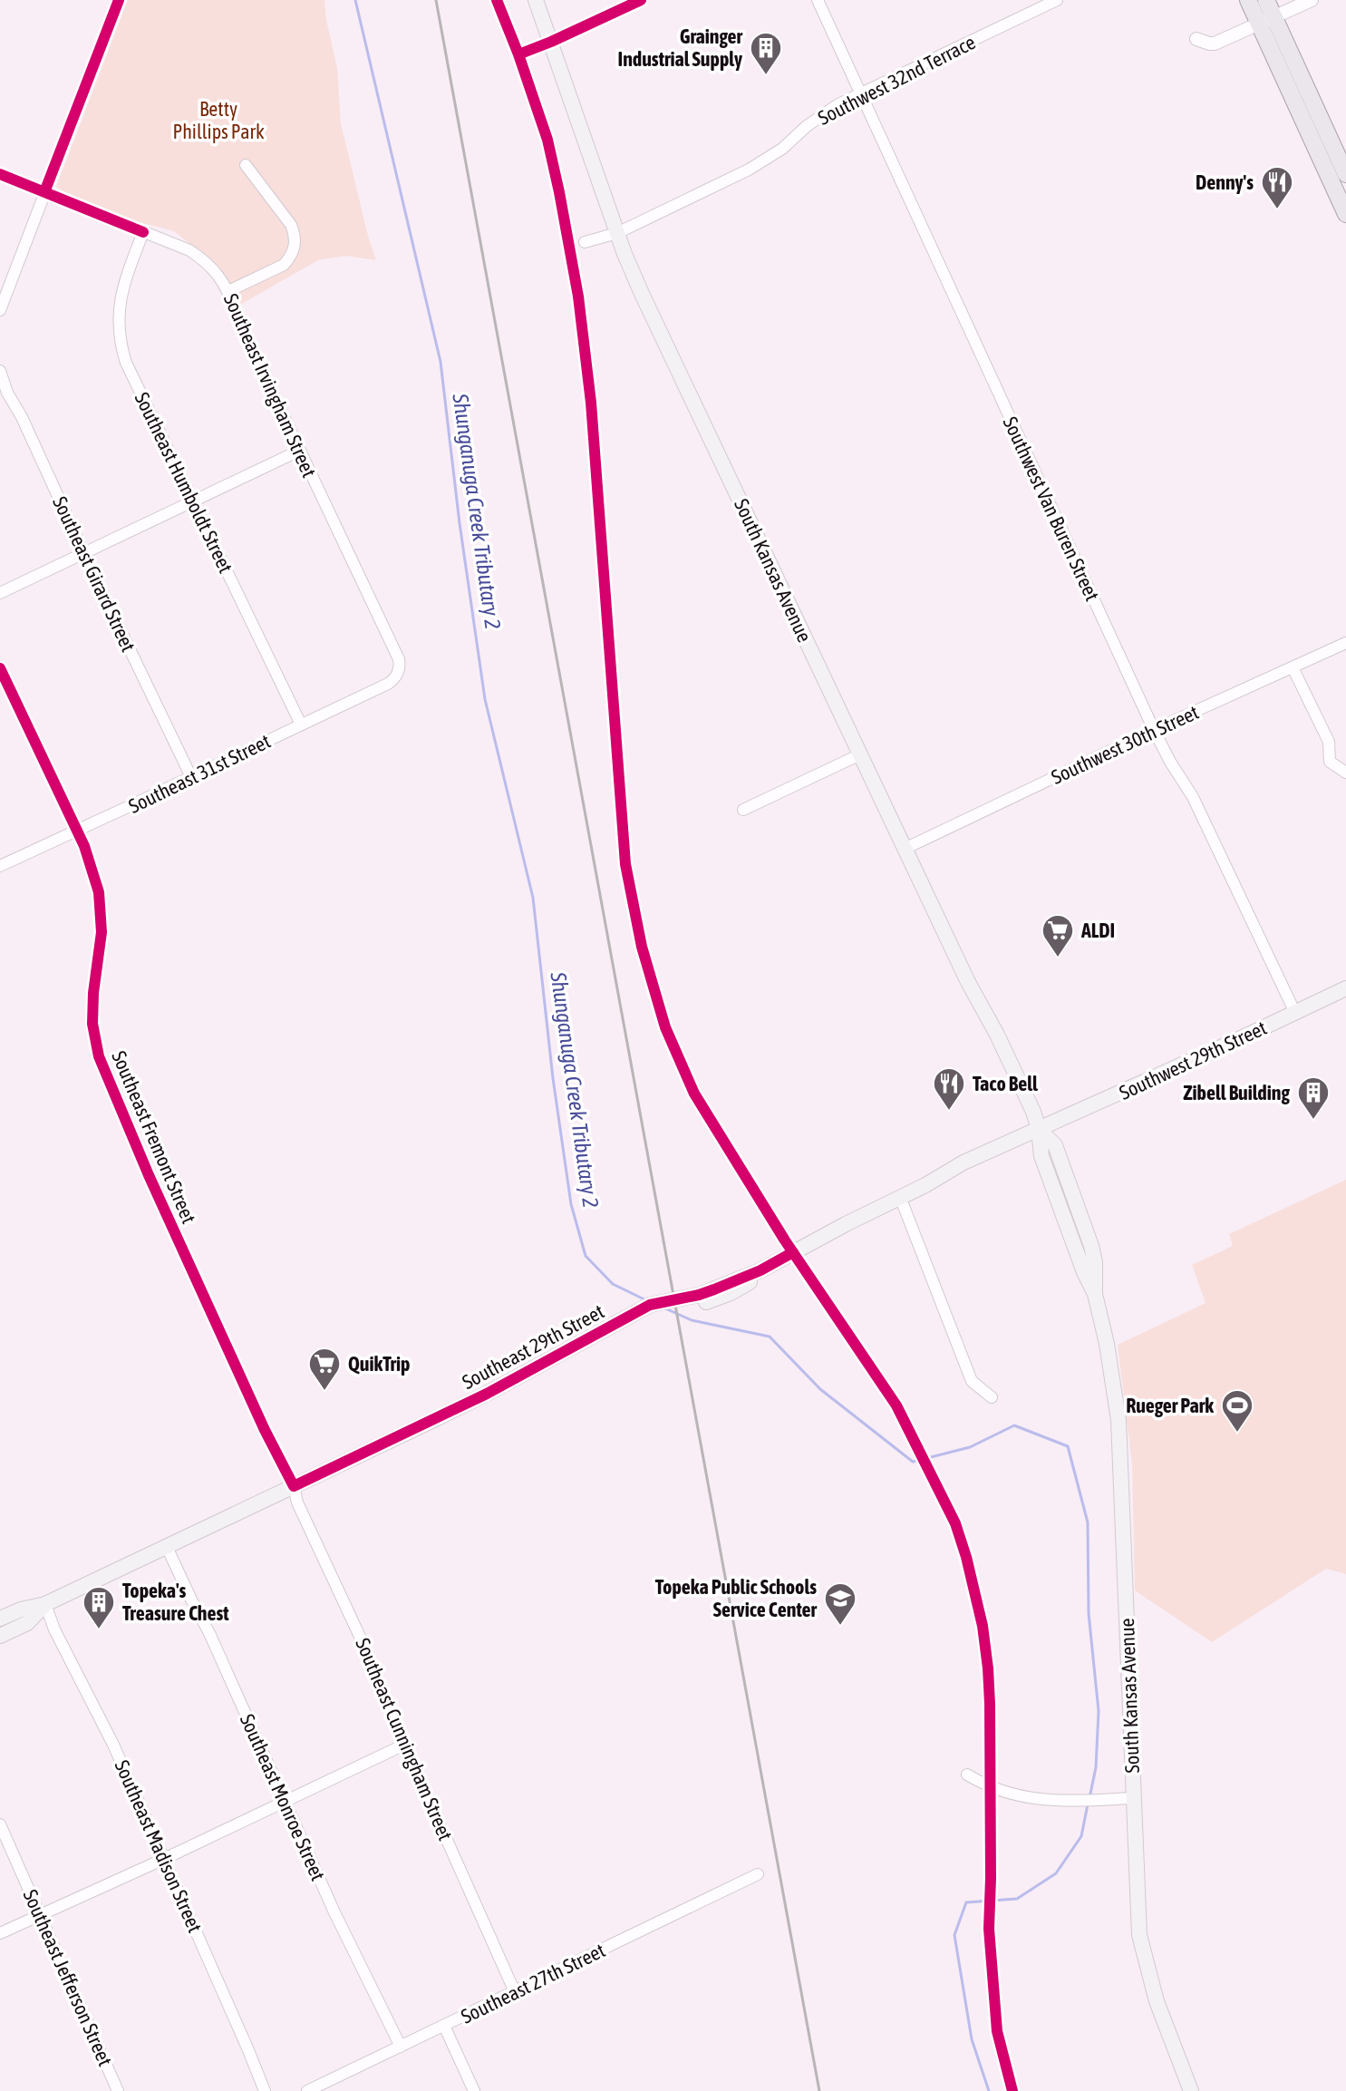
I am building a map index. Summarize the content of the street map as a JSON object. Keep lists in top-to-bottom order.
{
  "streets": {
    "main road": ["South Kansas Avenue", "Southwest 29th Street", "Southeast 29th Street"],
    "street": [
      "Southwest 32nd Terrace",
      "Southeast Irvingham Street",
      "Southeast Humboldt Street",
      "Southwest Van Buren Street",
      "Southeast Girard Street",
      "Southwest 30th Street",
      "Southeast 31st Street",
      "Southeast Fremont Street",
      "Southeast Cunningham Street",
      "Southeast Monroe Street",
      "Southeast Madison Street",
      "Southeast Jefferson Street",
      "Southeast 27th Street"
    ]
  },
  "crossings": [
    ["Southwest 32nd Terrace", "Southwest Van Buren Street"],
    ["Southwest 32nd Terrace", "South Kansas Avenue"],
    ["Southeast Irvingham Street", "Southeast Humboldt Street"],
    ["Southeast Irvingham Street", "Southeast 31st Street"],
    ["Southeast Humboldt Street", "Southeast 31st Street"],
    ["Southwest Van Buren Street", "Southwest 30th Street"],
    ["Southwest Van Buren Street", "Southwest 29th Street"],
    ["South Kansas Avenue", "Southwest 30th Street"],
    ["South Kansas Avenue", "Southwest 29th Street"],
    ["South Kansas Avenue", "Southeast 29th Street"],
    ["Southeast Girard Street", "Southeast 31st Street"],
    ["Southeast 31st Street", "Southeast Fremont Street"],
    ["Southwest 29th Street", "Southeast 29th Street"],
    ["Southeast Fremont Street", "Southeast 29th Street"],
    ["Southeast Fremont Street", "Southeast Cunningham Street"],
    ["Southeast 29th Street", "Southeast Cunningham Street"],
    ["Southeast 29th Street", "Southeast Monroe Street"],
    ["Southeast 29th Street", "Southeast Madison Street"],
    ["Southeast Cunningham Street", "Southeast 27th Street"],
    ["Southeast Monroe Street", "Southeast 27th Street"]
  ],
  "water": ["Shunganuga Creek Tributary 2"],
  "parks": ["Betty Phillips Park"],
  "places": {
    "building": ["Grainger Industrial Supply", "Zibell Building", "Topeka's Treasure Chest"],
    "restaurant": ["Denny's", "Taco Bell"],
    "supermarket": ["ALDI", "QuikTrip"],
    "sports": ["Rueger Park"],
    "school or university": ["Topeka Public Schools Service Center"]
  }
}
